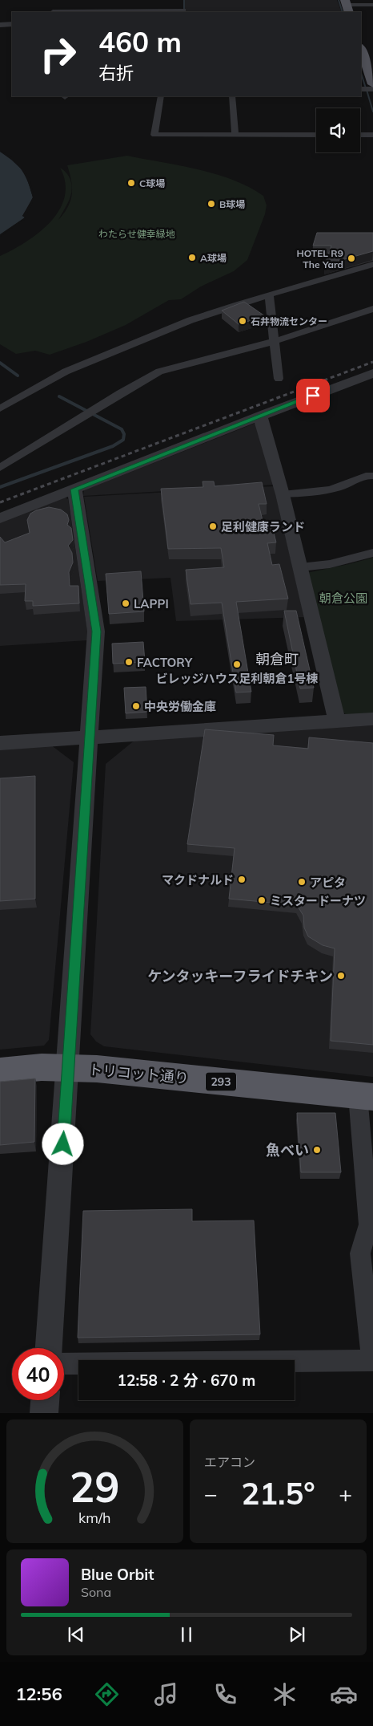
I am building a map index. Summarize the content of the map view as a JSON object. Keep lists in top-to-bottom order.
{
  "streets": {
    "highway": ["トリコット通り", "293"]
  },
  "districts": ["朝倉町"],
  "parks": ["わたらせ健幸緑地", "朝倉公園"],
  "places": [
    "C球場",
    "B球場",
    "A球場",
    "HOTEL R9 The Yard",
    "石井物流センター",
    "足利健康ランド",
    "LAPPI",
    "FACTORY",
    "ビレッジハウス足利朝倉1号棟",
    "中央労働金庫",
    "マクドナルド",
    "アピタ",
    "ミスタードーナツ",
    "ケンタッキーフライドチキン",
    "魚べい"
  ],
  "page": {
    "turn": ["460 m", "右折"],
    "limit": "40",
    "trip": "12:58 · 2 分 · 670 m",
    "tile": "エアコン",
    "heat": ["−", "21.5°", "+"],
    "song": ["Blue Orbit", "Sona"],
    "tabs": "12:56",
    "gauge": ["29", "km/h"]
  }
}
